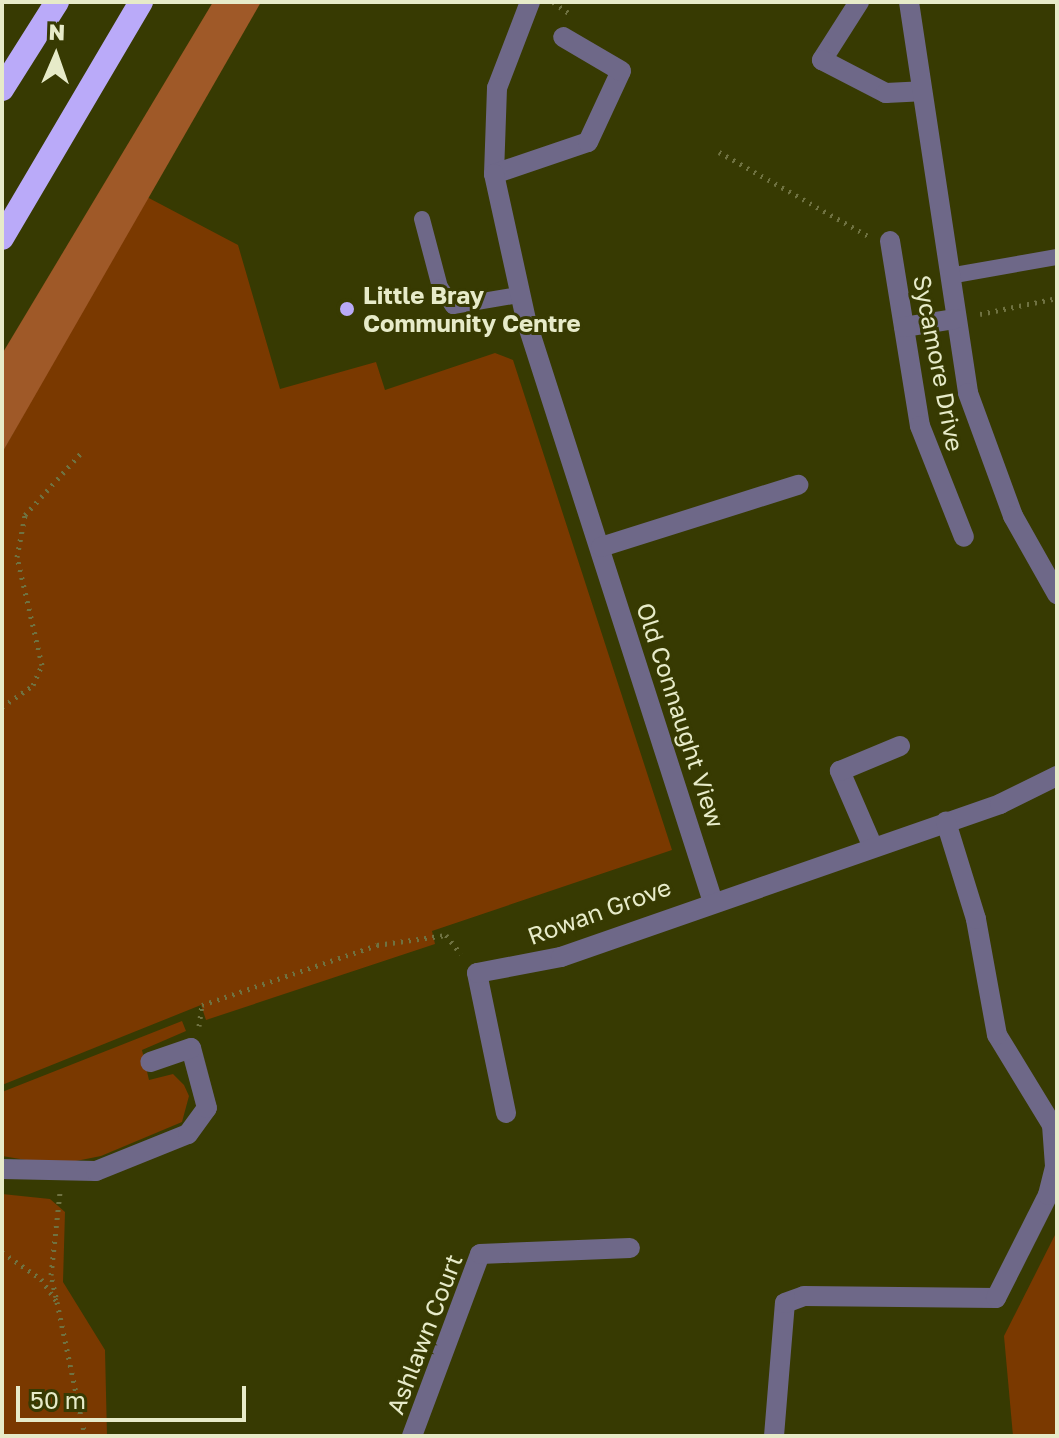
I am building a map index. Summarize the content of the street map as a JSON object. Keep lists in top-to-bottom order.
{
  "streets": {
    "street": [
      "Sycamore Drive",
      "Old Connaught View",
      "Rowan Grove",
      "Ashlawn Court"
    ]
  },
  "crossings": [
    ["Old Connaught View", "Rowan Grove"]
  ],
  "places": ["Little Bray Community Centre"],
  "scale_bar": "50 m",
  "north": "top"
}
